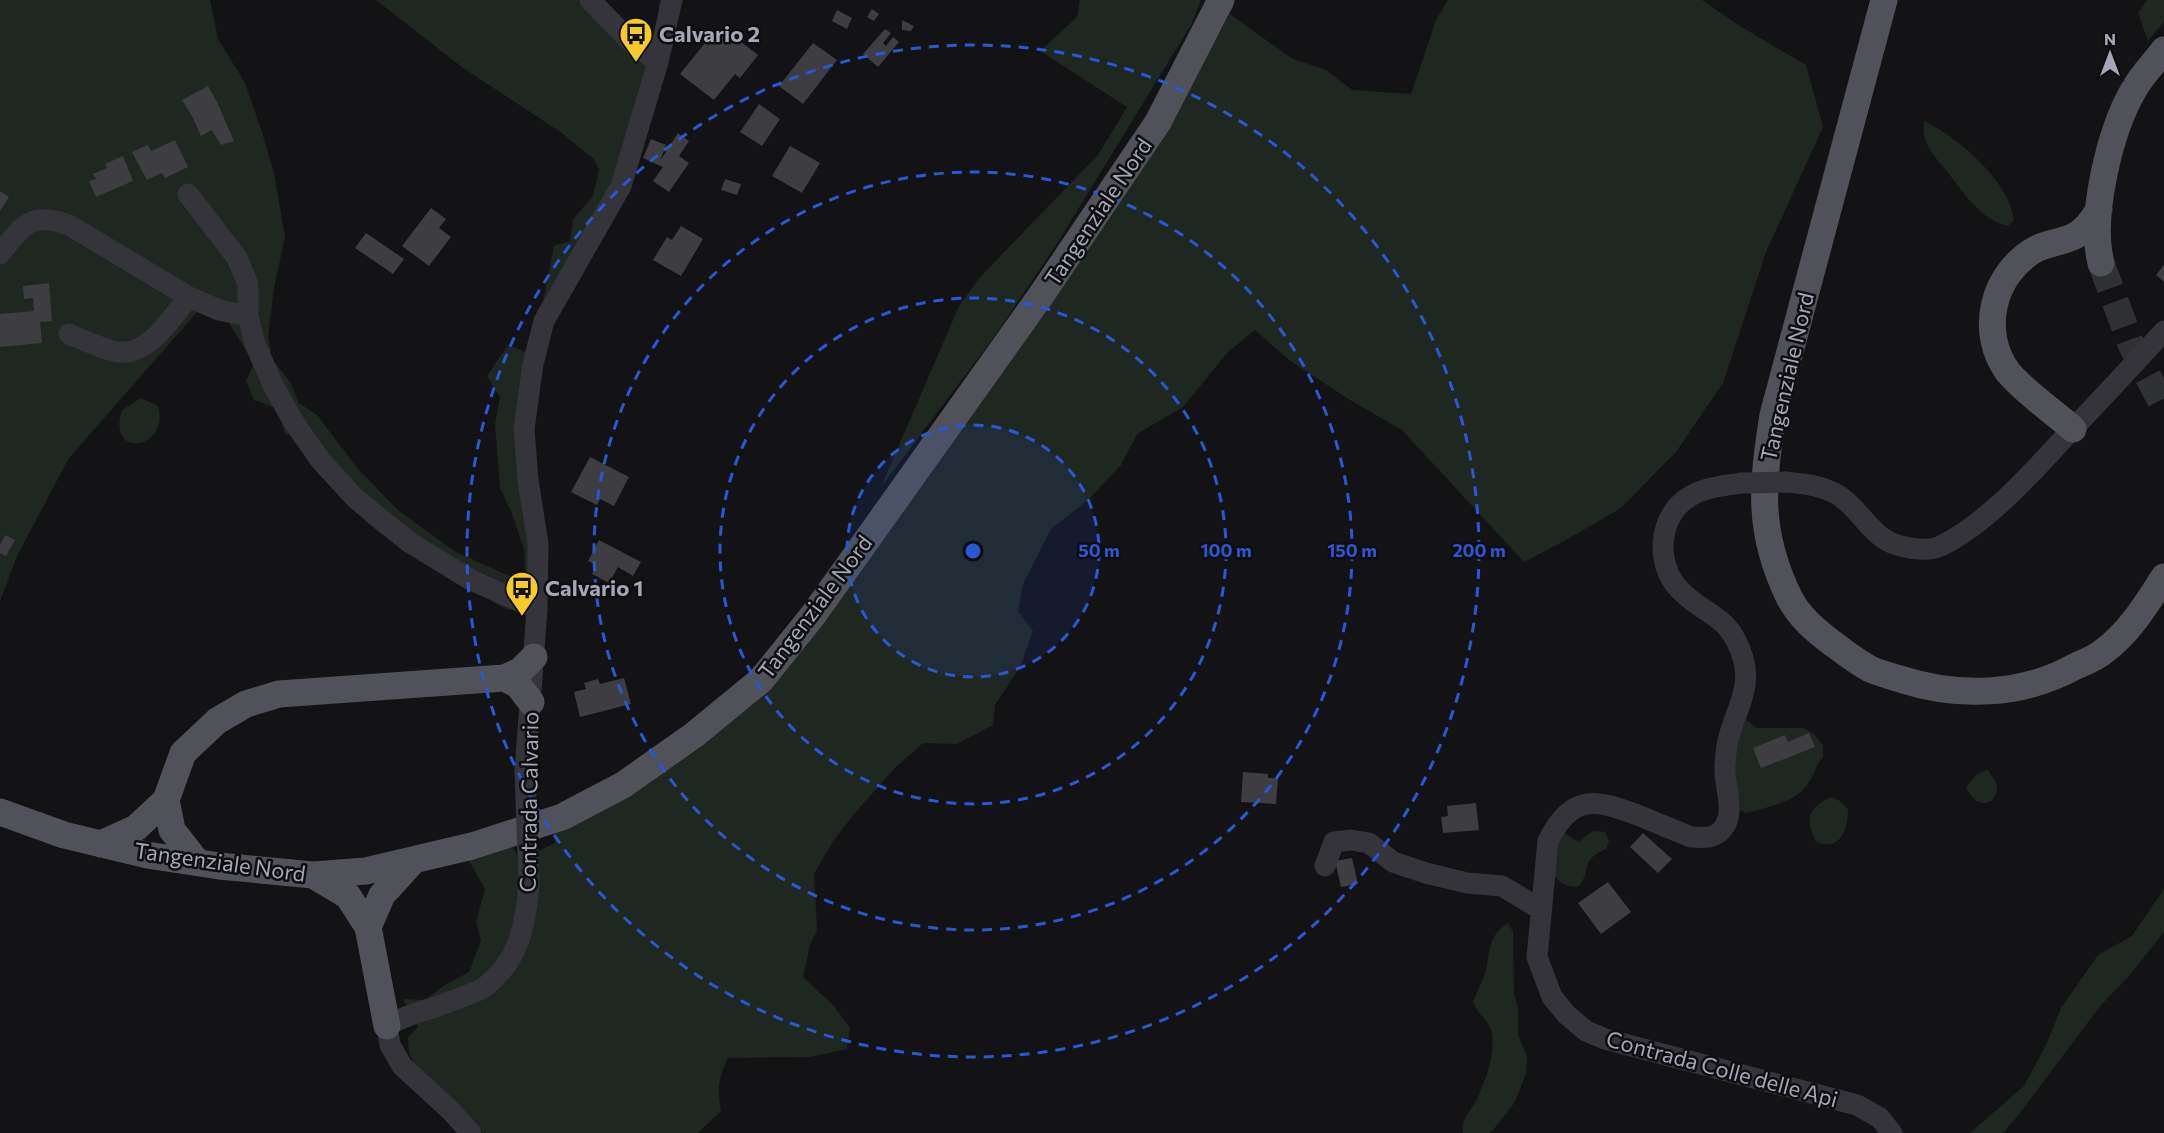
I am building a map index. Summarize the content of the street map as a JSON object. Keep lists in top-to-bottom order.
{
  "streets": {
    "main road": ["Tangenziale Nord"],
    "street": ["Contrada Calvario", "Contrada Colle delle Api"]
  },
  "places": {
    "bus stop": ["Calvario 2", "Calvario 1"]
  },
  "north": "top",
  "rings": [
    "50 m",
    "100 m",
    "150 m",
    "200 m"
  ]
}
